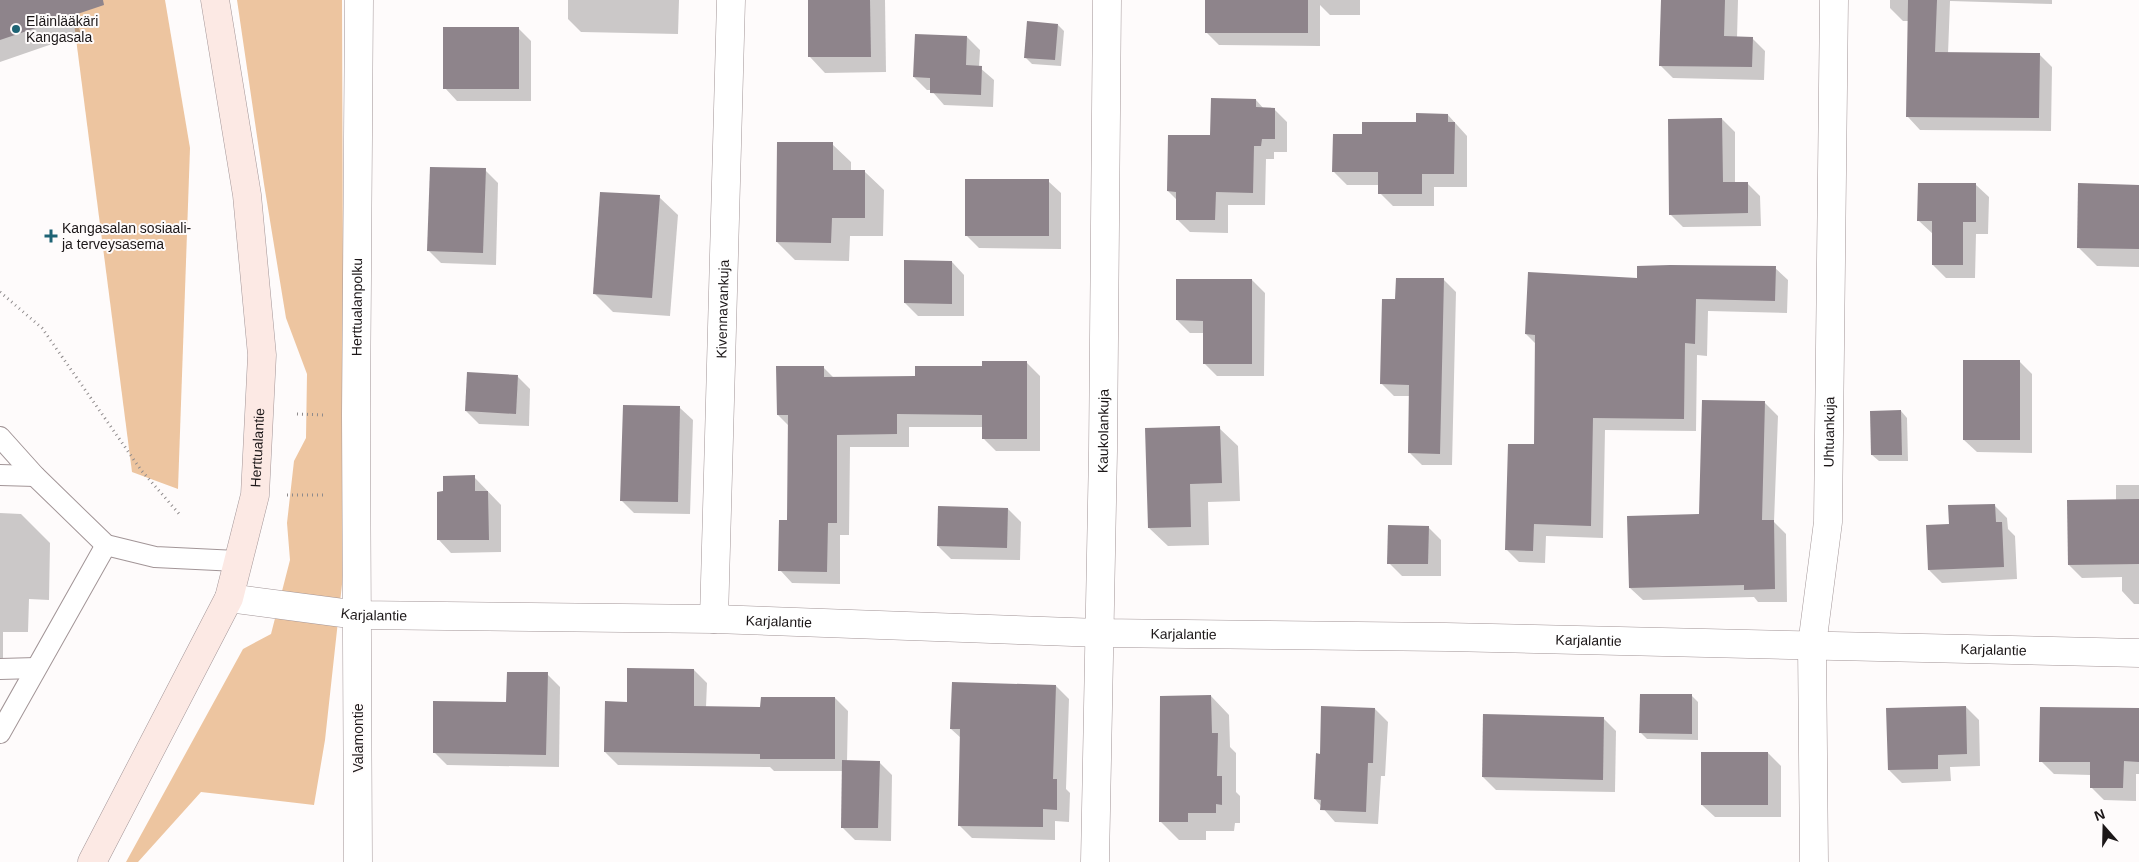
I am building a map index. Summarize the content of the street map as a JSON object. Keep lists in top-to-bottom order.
{
  "streets": {
    "street": [
      "Herttualanpolku",
      "Kivennavankuja",
      "Kaukolankuja",
      "Uhtuankuja",
      "Herttualantie",
      "Karjalantie",
      "Valamontie"
    ]
  },
  "crossings": [
    ["Herttualanpolku", "Karjalantie"],
    ["Herttualanpolku", "Valamontie"],
    ["Kivennavankuja", "Karjalantie"],
    ["Kaukolankuja", "Karjalantie"],
    ["Uhtuankuja", "Karjalantie"],
    ["Herttualantie", "Karjalantie"],
    ["Karjalantie", "Valamontie"]
  ],
  "places": {
    "other": ["Eläinlääkäri Kangasala"],
    "health": ["Kangasalan sosiaali- ja terveysasema"]
  },
  "north": "top"
}
